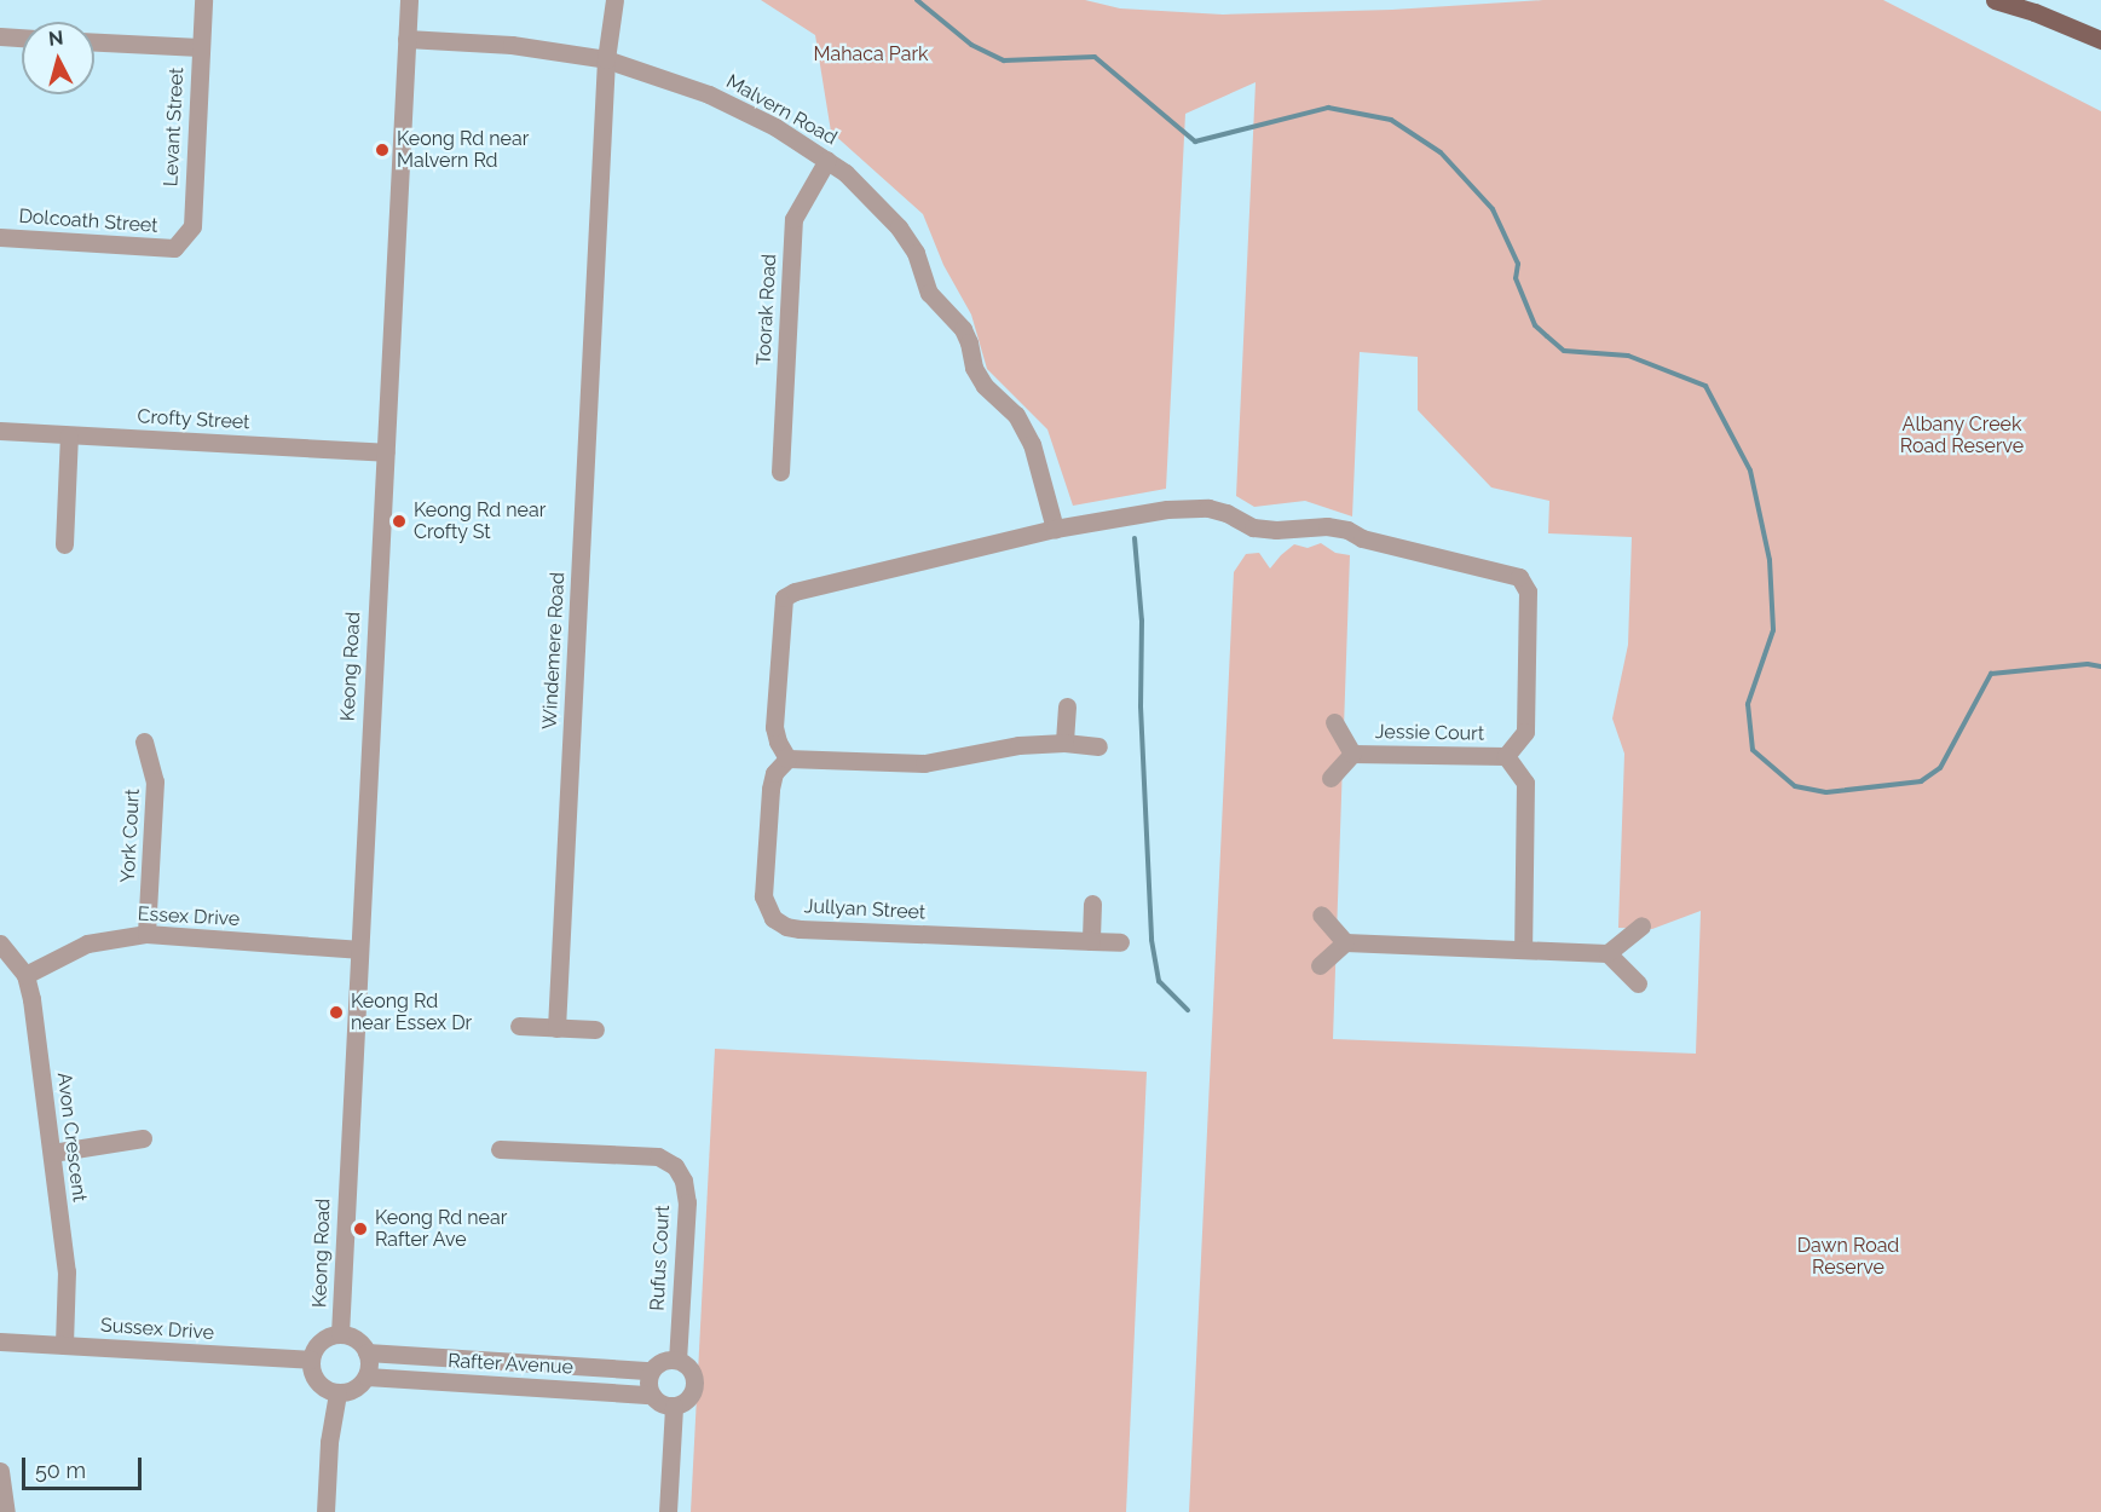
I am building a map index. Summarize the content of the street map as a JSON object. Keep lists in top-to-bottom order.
{
  "streets": {
    "street": [
      "Malvern Road",
      "Levant Street",
      "Dolcoath Street",
      "Toorak Road",
      "Crofty Street",
      "Windemere Road",
      "Keong Road",
      "Jessie Court",
      "York Court",
      "Jullyan Street",
      "Essex Drive",
      "Avon Crescent",
      "Rufus Court",
      "Sussex Drive",
      "Rafter Avenue"
    ]
  },
  "crossings": [
    ["Malvern Road", "Toorak Road"],
    ["Malvern Road", "Windemere Road"],
    ["Malvern Road", "Keong Road"],
    ["Levant Street", "Dolcoath Street"],
    ["Crofty Street", "Keong Road"],
    ["Keong Road", "Essex Drive"],
    ["Keong Road", "Sussex Drive"],
    ["Keong Road", "Rafter Avenue"],
    ["York Court", "Essex Drive"],
    ["Essex Drive", "Avon Crescent"],
    ["Avon Crescent", "Sussex Drive"],
    ["Rufus Court", "Rafter Avenue"],
    ["Sussex Drive", "Rafter Avenue"]
  ],
  "parks": ["Mahaca Park", "Albany Creek Road Reserve", "Dawn Road Reserve"],
  "places": [
    "Keong Rd near Malvern Rd",
    "Keong Rd near Crofty St",
    "Keong Rd near Essex Dr",
    "Keong Rd near Rafter Ave"
  ],
  "scale_bar": "50 m",
  "north": "top"
}
